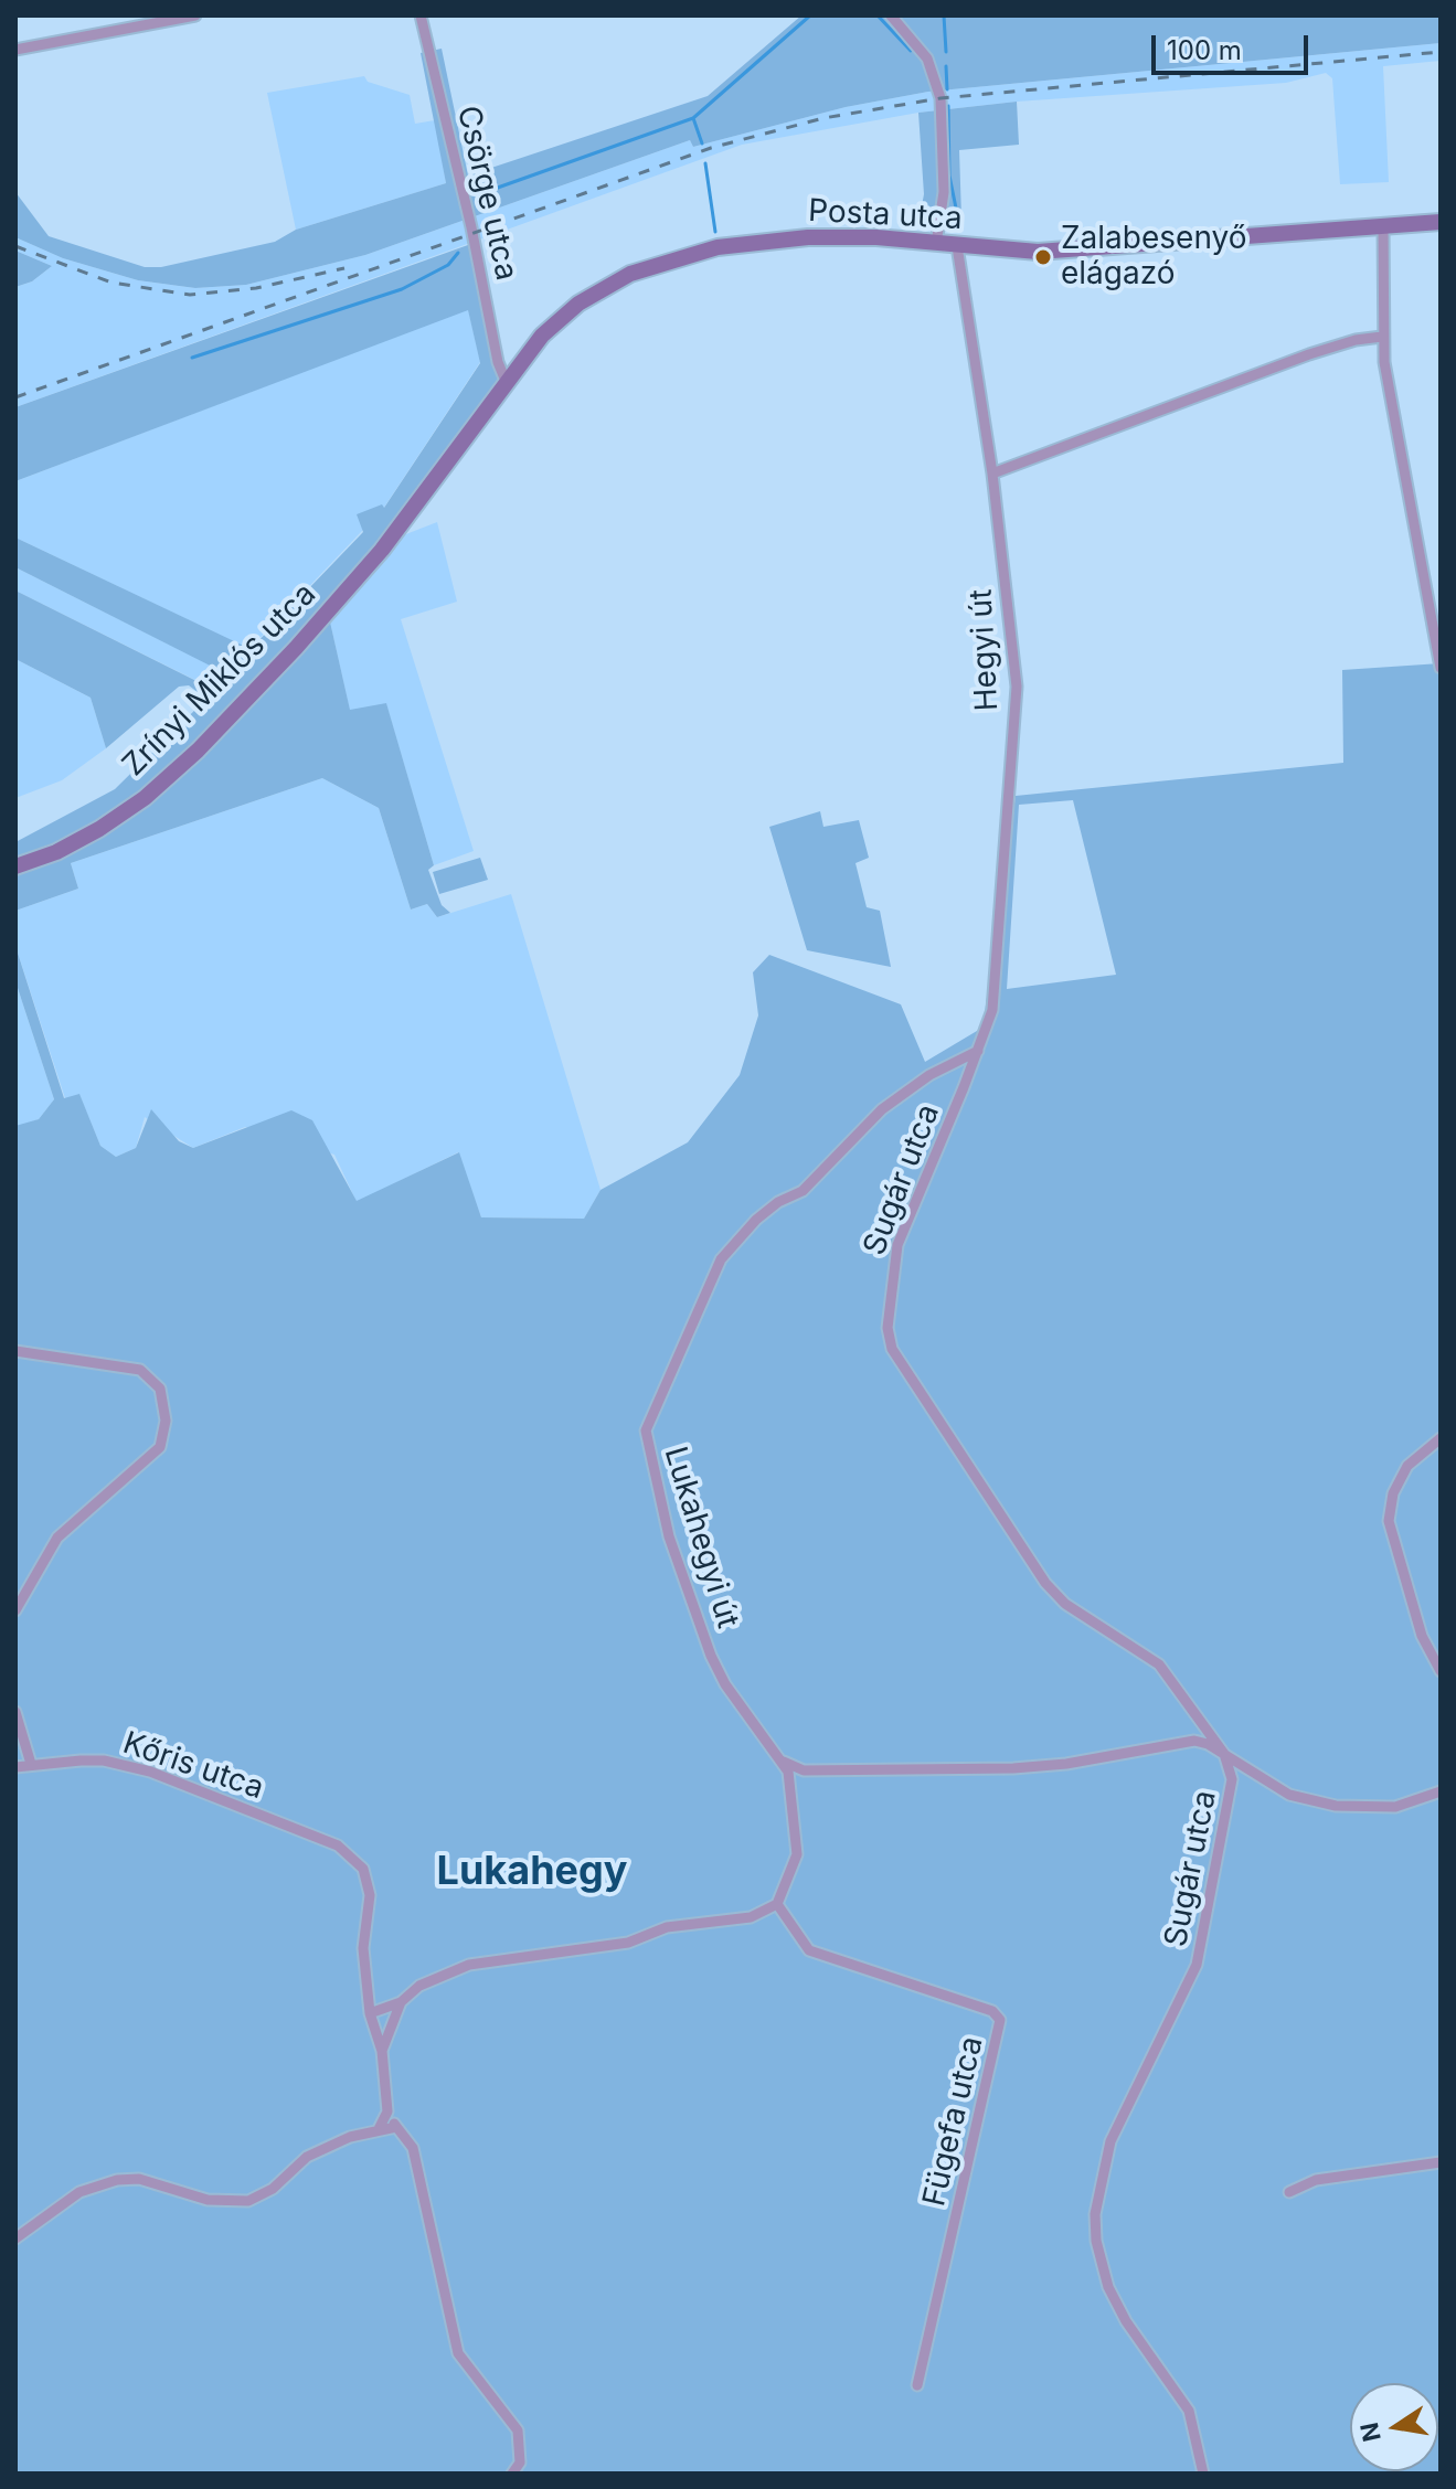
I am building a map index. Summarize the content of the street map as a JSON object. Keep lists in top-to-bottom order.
{
  "streets": {
    "main road": ["Posta utca", "Zrínyi Miklós utca"],
    "street": [
      "Csörge utca",
      "Hegyi út",
      "Sugár utca",
      "Lukahegyi út",
      "Kőris utca",
      "Fügefa utca"
    ]
  },
  "crossings": [
    ["Csörge utca", "Posta utca"],
    ["Posta utca", "Hegyi út"],
    ["Posta utca", "Zrínyi Miklós utca"],
    ["Hegyi út", "Sugár utca"],
    ["Hegyi út", "Lukahegyi út"],
    ["Sugár utca", "Lukahegyi út"],
    ["Lukahegyi út", "Fügefa utca"]
  ],
  "districts": ["Lukahegy"],
  "places": ["Zalabesenyő elágazó"],
  "scale_bar": "100 m",
  "north": "left"
}
